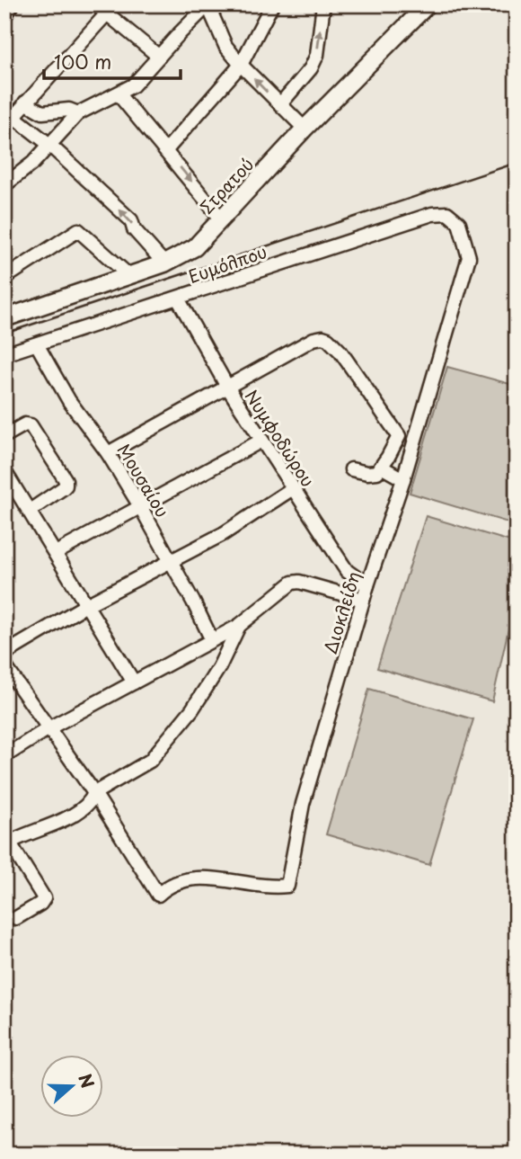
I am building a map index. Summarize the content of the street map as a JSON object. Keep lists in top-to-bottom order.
{
  "streets": {
    "main road": ["Στρατού"],
    "street": [
      "Ευμόλπου",
      "Νυμφοδώρου",
      "Μουσαίου",
      "Διοκλείδη"
    ]
  },
  "crossings": [
    ["Ευμόλπου", "Νυμφοδώρου"],
    ["Ευμόλπου", "Μουσαίου"],
    ["Ευμόλπου", "Διοκλείδη"],
    ["Νυμφοδώρου", "Διοκλείδη"]
  ],
  "scale_bar": "100 m",
  "north": "right"
}
